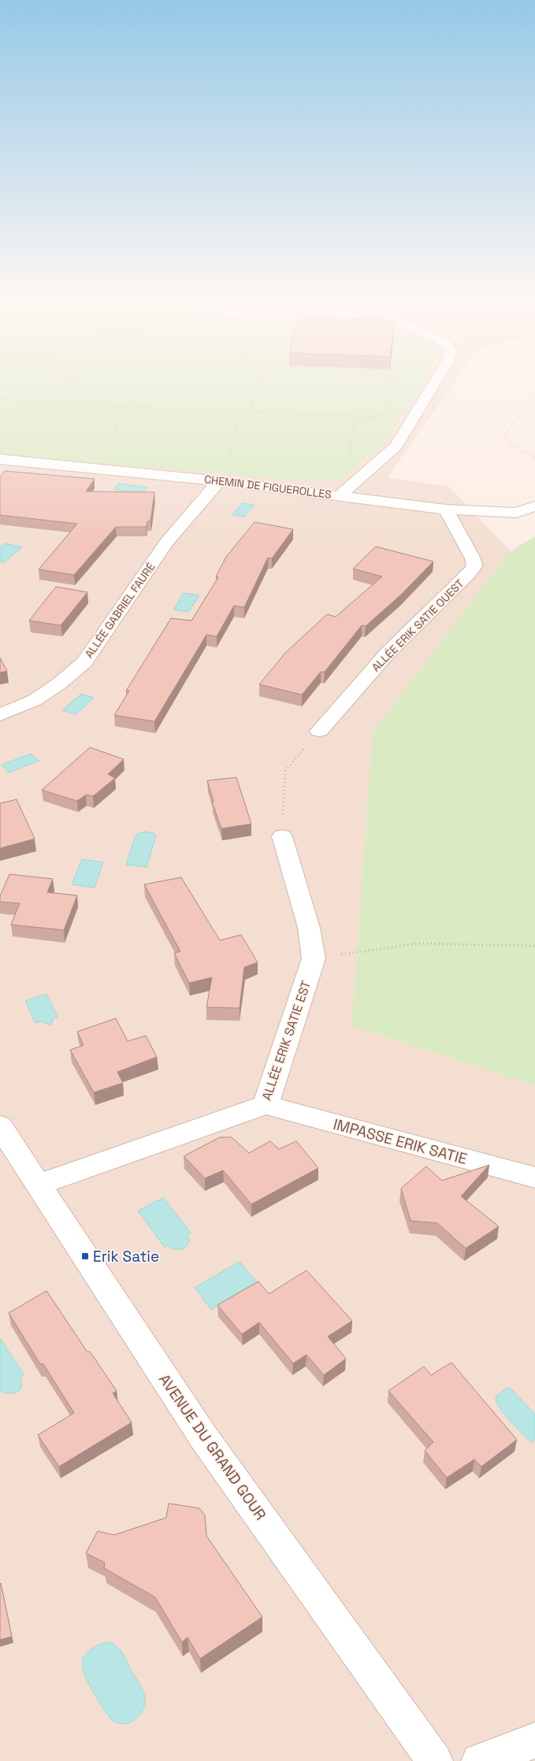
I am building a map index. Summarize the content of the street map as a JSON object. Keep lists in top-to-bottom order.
{
  "streets": {
    "street": [
      "CHEMIN DE FIGUEROLLES",
      "ALLÉE GABRIEL FAURÉ",
      "ALLÉE ERIK SATIE OUEST",
      "ALLÉE ERIK SATIE EST",
      "IMPASSE ERIK SATIE",
      "AVENUE DU GRAND GOUR"
    ]
  },
  "crossings": [
    ["CHEMIN DE FIGUEROLLES", "ALLÉE GABRIEL FAURÉ"],
    ["CHEMIN DE FIGUEROLLES", "ALLÉE ERIK SATIE OUEST"],
    ["ALLÉE ERIK SATIE EST", "IMPASSE ERIK SATIE"],
    ["ALLÉE ERIK SATIE EST", "AVENUE DU GRAND GOUR"]
  ],
  "places": {
    "transit": ["Erik Satie"]
  }
}
